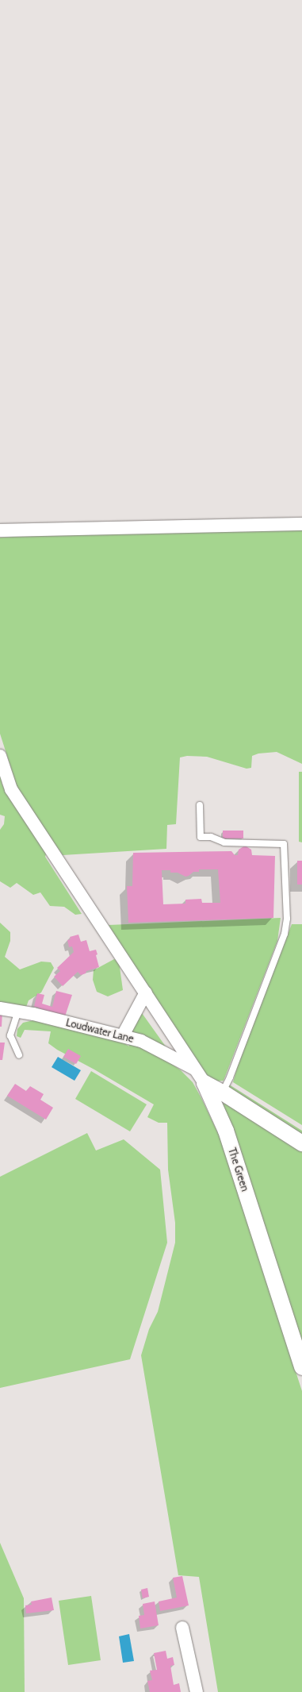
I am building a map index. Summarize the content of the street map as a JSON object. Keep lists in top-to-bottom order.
{
  "streets": {
    "street": ["Loudwater Lane", "The Green"]
  }
}
